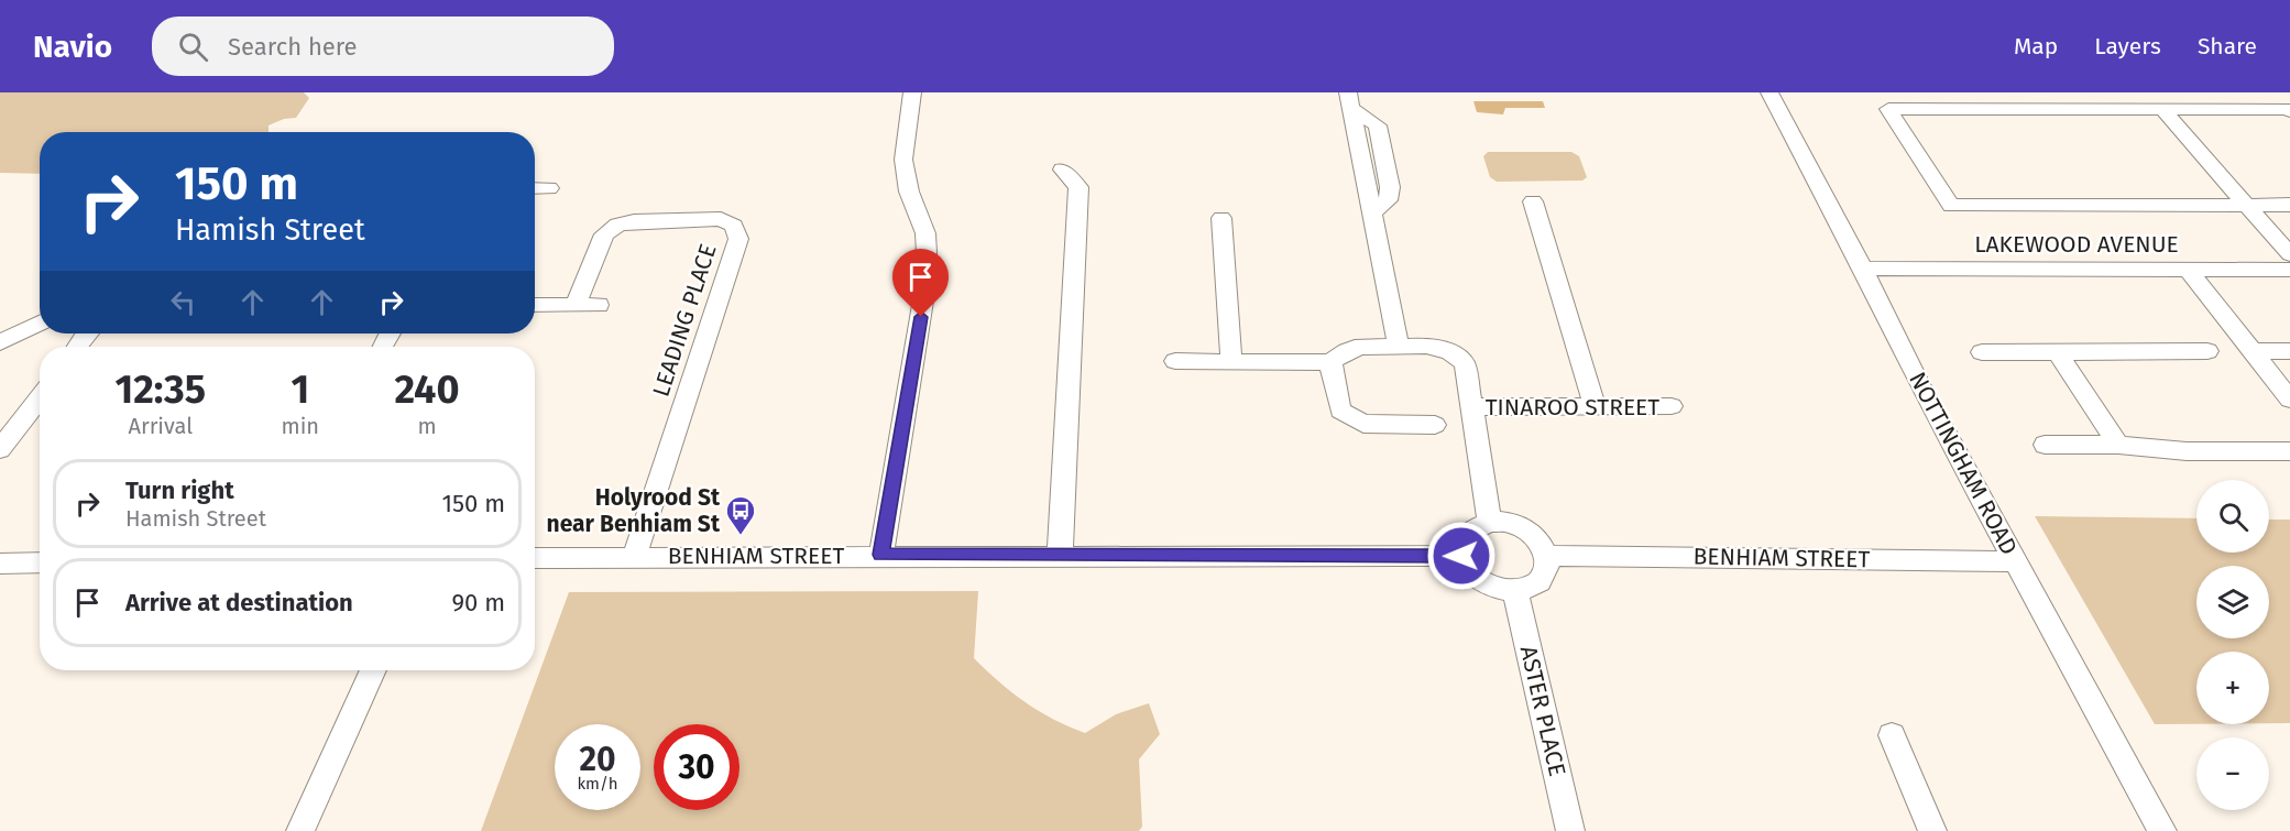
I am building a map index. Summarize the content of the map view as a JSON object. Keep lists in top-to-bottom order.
{
  "streets": {
    "street": [
      "LAKEWOOD AVENUE",
      "LEADING PLACE",
      "TINAROO STREET",
      "NOTTINGHAM ROAD",
      "BENHIAM STREET",
      "ASTER PLACE"
    ]
  },
  "crossings": [
    ["LAKEWOOD AVENUE", "NOTTINGHAM ROAD"],
    ["LEADING PLACE", "BENHIAM STREET"],
    ["NOTTINGHAM ROAD", "BENHIAM STREET"],
    ["BENHIAM STREET", "ASTER PLACE"]
  ],
  "places": {
    "bus stop": ["Holyrood St near Benhiam St"]
  },
  "page": {
    "header": "Navio",
    "search": "Search here",
    "nav": ["Map", "Layers", "Share"],
    "turn": ["150 m", "Hamish Street"],
    "eta": [
      "12:35",
      "Arrival",
      "1",
      "min",
      "240",
      "m"
    ],
    "list": [
      {
        "name": "Turn right",
        "note": "Hamish Street",
        "value": "150 m"
      },
      {
        "name": "Arrive at destination",
        "value": "90 m"
      }
    ],
    "map_buttons": ["+", "−"],
    "speed": "20 km/h",
    "limit": "30"
  }
}
